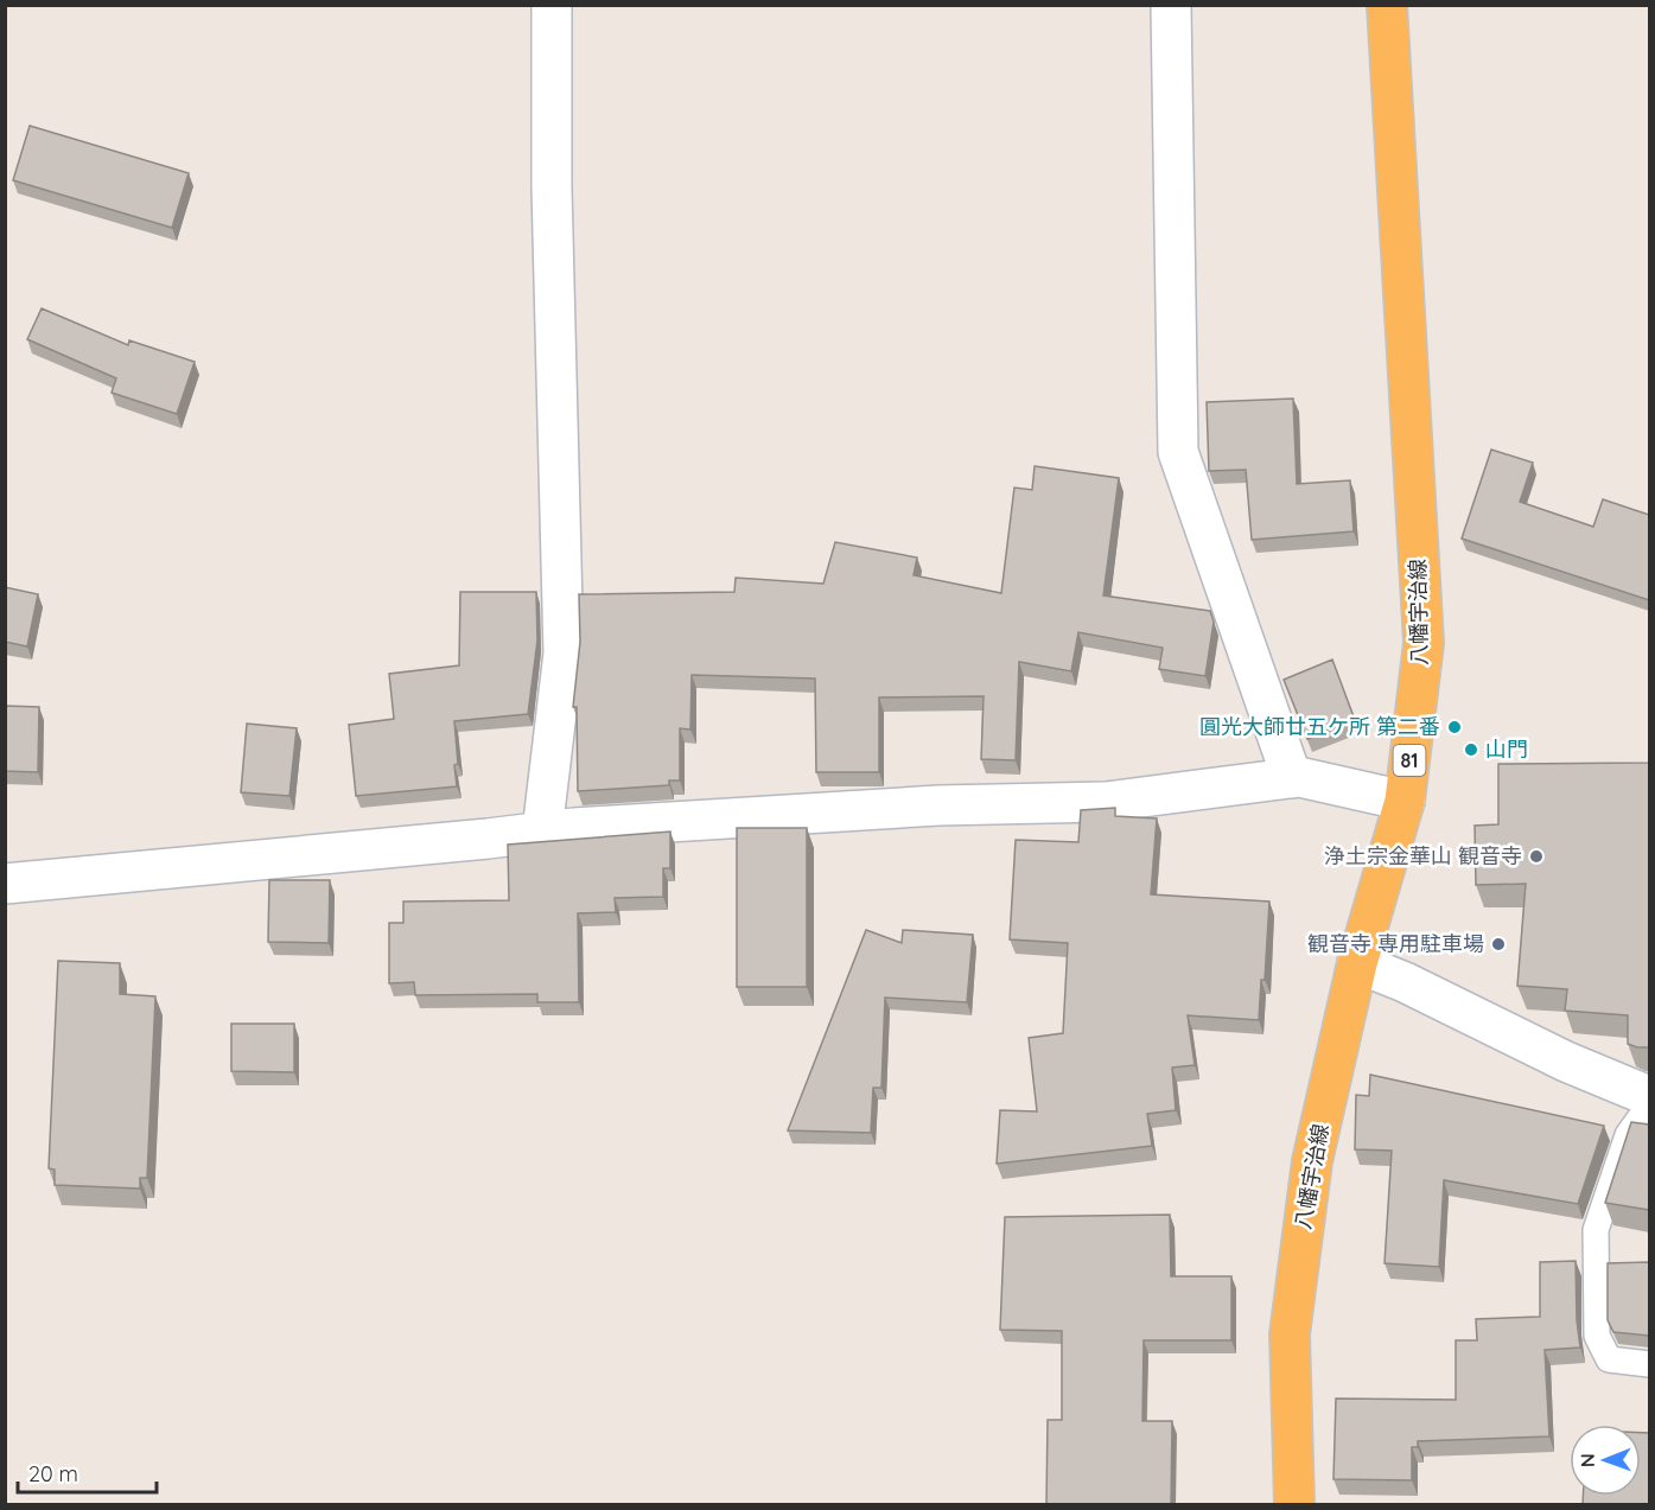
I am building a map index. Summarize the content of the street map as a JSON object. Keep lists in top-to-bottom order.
{
  "streets": {
    "main road": ["八幡宇治線", "81"]
  },
  "places": [
    "圓光大師廿五ケ所 第二番",
    "山門",
    "浄土宗金華山 観音寺",
    "観音寺 専用駐車場"
  ],
  "scale_bar": "20 m",
  "north": "left"
}
